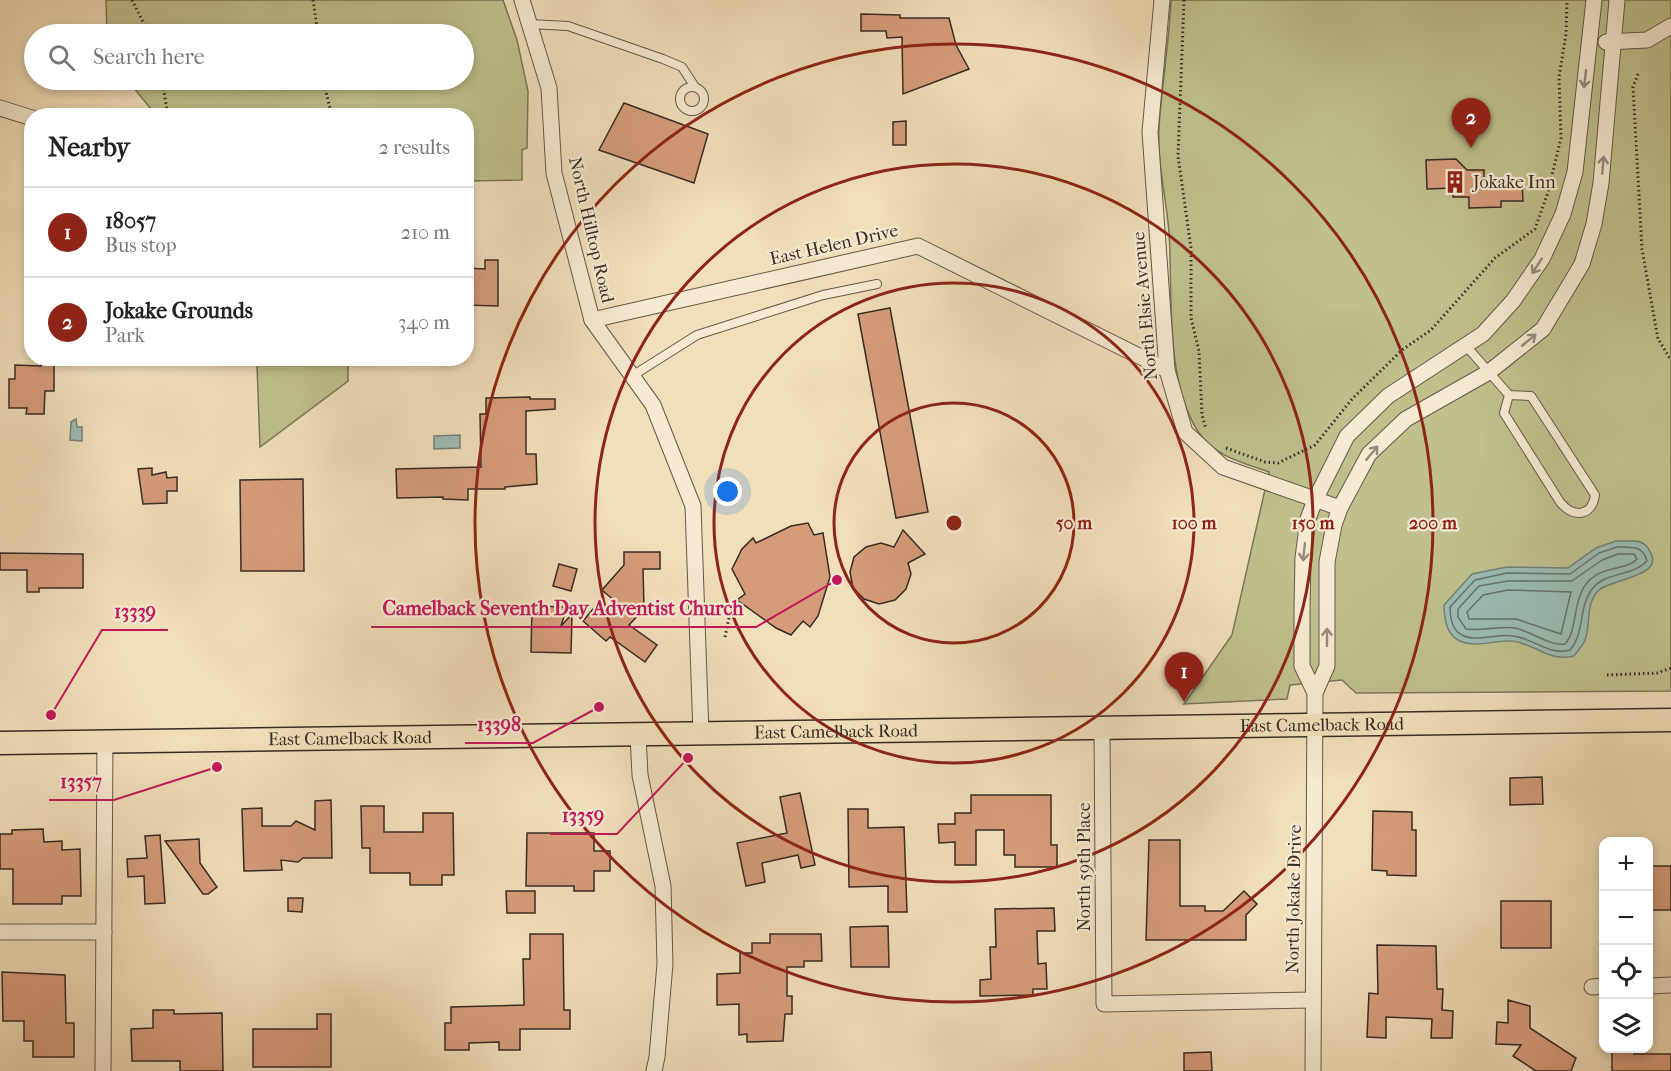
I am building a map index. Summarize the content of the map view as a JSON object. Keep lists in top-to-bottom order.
{
  "streets": {
    "main road": ["East Camelback Road"],
    "street": [
      "North Hilltop Road",
      "East Helen Drive",
      "North Elsie Avenue",
      "North 59th Place",
      "North Jokake Drive"
    ]
  },
  "crossings": [
    ["North Hilltop Road", "East Helen Drive"],
    ["North Hilltop Road", "East Camelback Road"],
    ["East Helen Drive", "North Elsie Avenue"],
    ["East Camelback Road", "North 59th Place"],
    ["East Camelback Road", "North Jokake Drive"],
    ["North 59th Place", "North Jokake Drive"]
  ],
  "places": {
    "building": ["Jokake Inn"],
    "other": [
      "Camelback Seventh Day Adventist Church",
      "13398",
      "13339",
      "13359",
      "13357"
    ]
  },
  "page": {
    "search": "Search here",
    "pins": ["2", "1"],
    "heading": ["Nearby", "2 results"],
    "list": [
      {
        "mark": "1",
        "name": "18057",
        "note": "Bus stop",
        "value": "210 m"
      },
      {
        "mark": "2",
        "name": "Jokake Grounds",
        "note": "Park",
        "value": "340 m"
      }
    ],
    "map_buttons": ["+", "−"]
  },
  "rings": [
    "50 m",
    "100 m",
    "150 m",
    "200 m"
  ]
}
